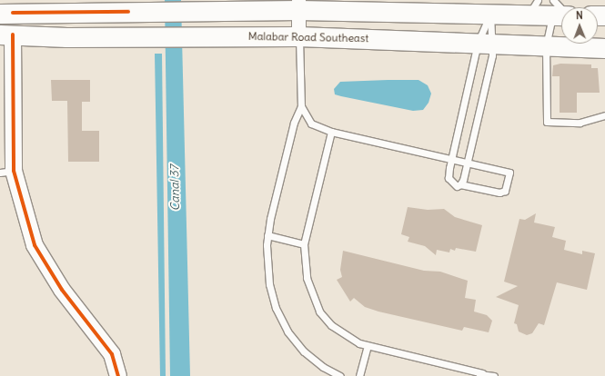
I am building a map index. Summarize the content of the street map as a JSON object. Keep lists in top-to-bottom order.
{
  "streets": {
    "main road": ["Malabar Road Southeast"]
  },
  "water": ["Canal 37"],
  "north": "top"
}
